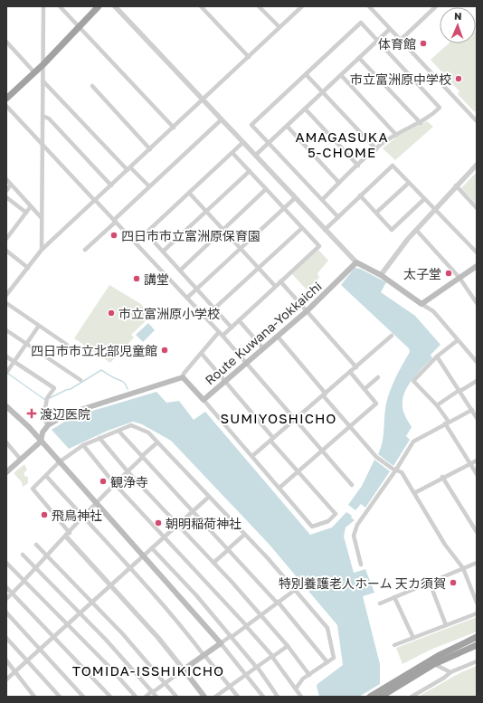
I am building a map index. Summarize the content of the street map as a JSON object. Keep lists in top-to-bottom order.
{
  "streets": {
    "main road": ["Route Kuwana-Yokkaichi"]
  },
  "districts": ["AMAGASUKA 5-CHOME", "SUMIYOSHICHO", "TOMIDA-ISSHIKICHO"],
  "places": {
    "other": [
      "体育館",
      "市立富洲原中学校",
      "四日市市立富洲原保育園",
      "太子堂",
      "講堂",
      "市立富洲原小学校",
      "四日市市立北部児童館",
      "観浄寺",
      "飛鳥神社",
      "朝明稲荷神社",
      "特別養護老人ホーム 天カ須賀"
    ],
    "health": ["渡辺医院"]
  },
  "north": "top"
}
